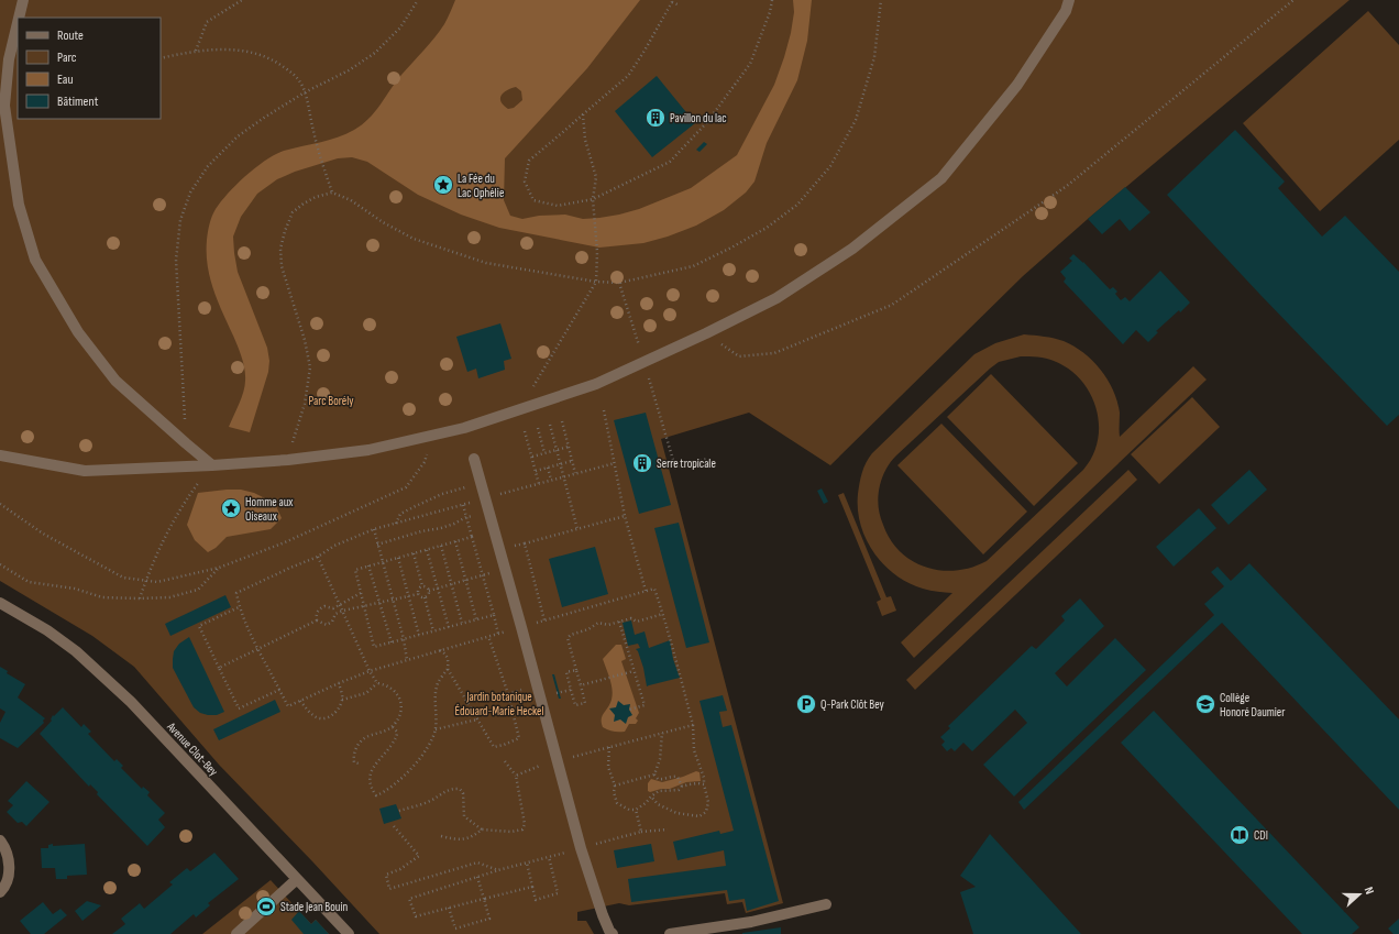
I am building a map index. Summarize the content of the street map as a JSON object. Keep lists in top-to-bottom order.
{
  "streets": {
    "street": ["Avenue Clot-Bey"]
  },
  "parks": ["Parc Borély", "Jardin botanique Édouard-Marie Heckel"],
  "places": {
    "building": ["Pavillon du lac", "Serre tropicale"],
    "place": ["La Fée du Lac Ophélie", "Homme aux Oiseaux"],
    "parking": ["Q-Park Clôt Bey"],
    "school or university": ["Collège Honoré Daumier"],
    "library": ["CDI"],
    "sports": ["Stade Jean Bouin"]
  },
  "legend": [
    "Route",
    "Parc",
    "Eau",
    "Bâtiment"
  ],
  "north": "right"
}
